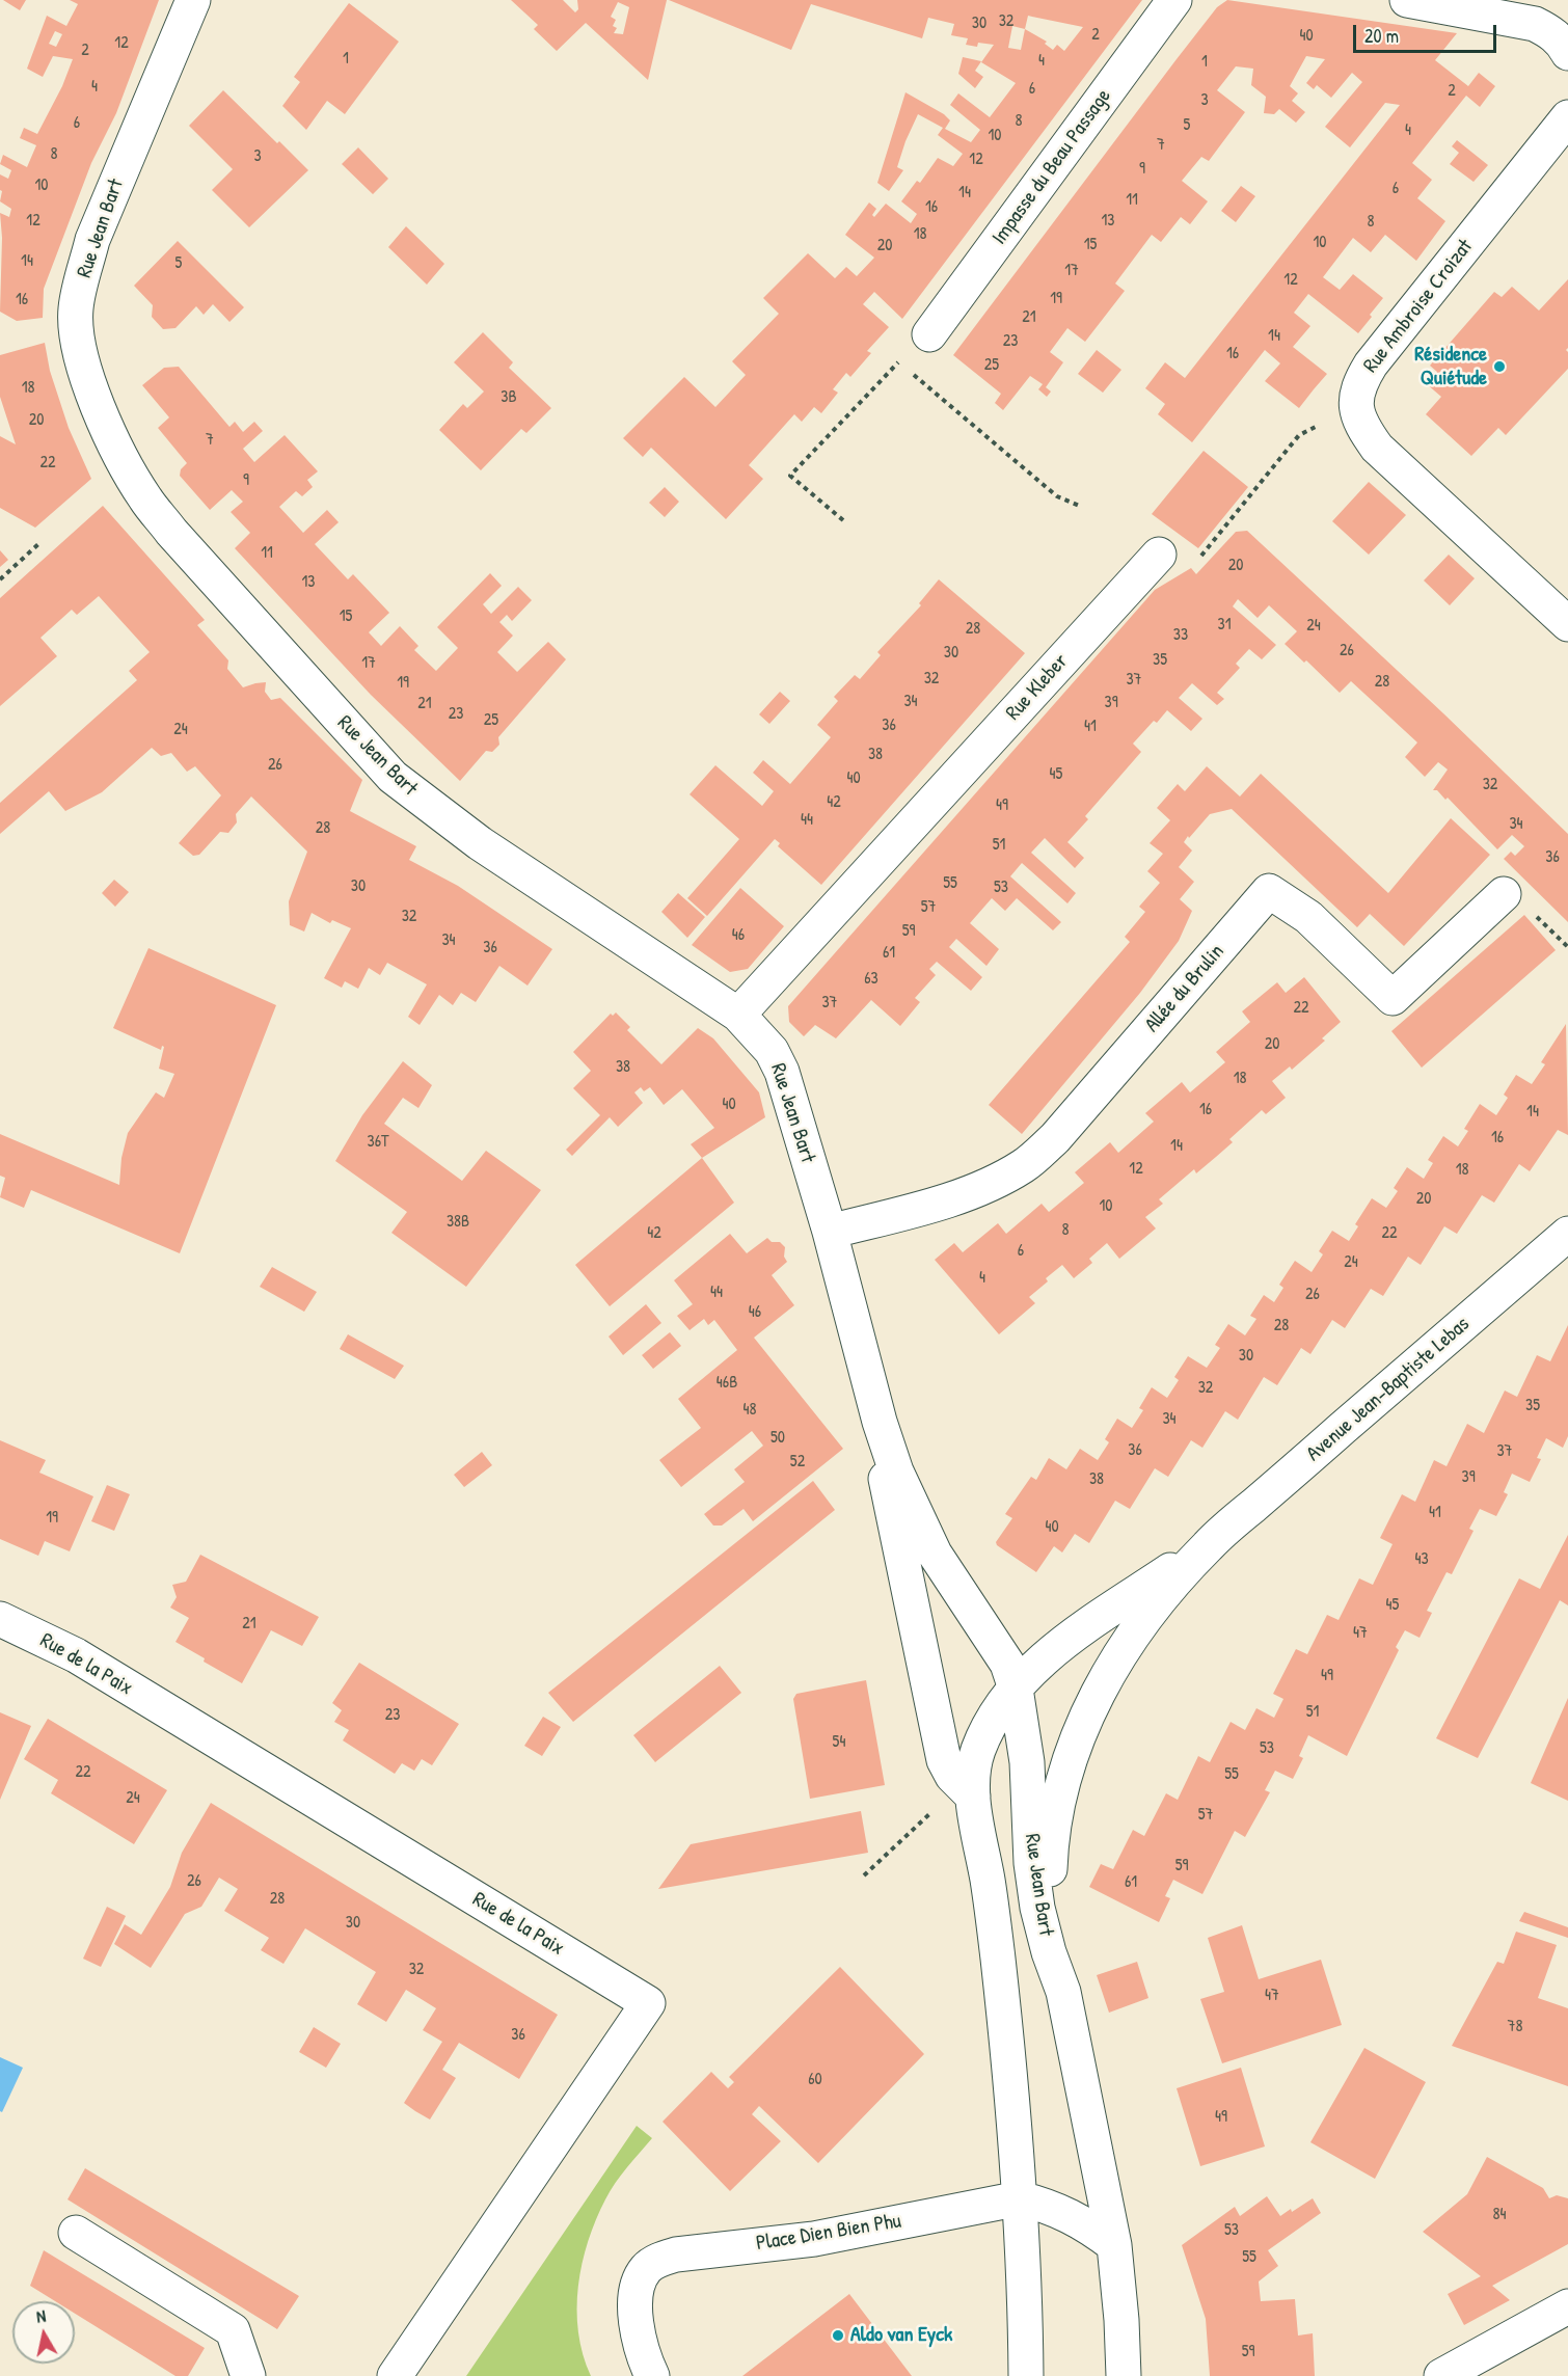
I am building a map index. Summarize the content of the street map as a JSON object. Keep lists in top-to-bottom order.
{
  "streets": {
    "street": [
      "Impasse du Beau Passage",
      "Rue Jean Bart",
      "Rue Ambroise Croizat",
      "Rue Kleber",
      "Allée du Brulin",
      "Avenue Jean-Baptiste Lebas",
      "Rue de la Paix",
      "Place Dien Bien Phu"
    ]
  },
  "crossings": [
    ["Rue Jean Bart", "Rue Kleber"],
    ["Rue Jean Bart", "Allée du Brulin"],
    ["Rue Jean Bart", "Avenue Jean-Baptiste Lebas"],
    ["Rue Jean Bart", "Place Dien Bien Phu"]
  ],
  "places": ["Résidence Quiétude", "Aldo van Eyck"],
  "house_numbers": [
    "32",
    "30",
    "2",
    "40",
    "12",
    "2",
    "1",
    "4",
    "1",
    "4",
    "6",
    "2",
    "3",
    "8",
    "6",
    "5",
    "4",
    "10",
    "7",
    "8",
    "3",
    "12",
    "9",
    "10",
    "6",
    "14",
    "11",
    "16",
    "12",
    "13",
    "8",
    "18",
    "10",
    "15",
    "20",
    "14",
    "5",
    "17",
    "12",
    "19",
    "16",
    "21",
    "14",
    "23",
    "16",
    "25",
    "18",
    "3B",
    "20",
    "7",
    "22",
    "9",
    "11",
    "20",
    "13",
    "15",
    "31",
    "24",
    "28",
    "33",
    "26",
    "30",
    "35",
    "17",
    "32",
    "37",
    "28",
    "19",
    "34",
    "39",
    "21",
    "23",
    "25",
    "36",
    "41",
    "24",
    "38",
    "26",
    "45",
    "40",
    "32",
    "42",
    "49",
    "44",
    "34",
    "28",
    "51",
    "36",
    "55",
    "30",
    "53",
    "57",
    "32",
    "59",
    "46",
    "34",
    "36",
    "61",
    "63",
    "37",
    "22",
    "20",
    "38",
    "18",
    "40",
    "16",
    "14",
    "16",
    "36T",
    "14",
    "12",
    "18",
    "20",
    "10",
    "38B",
    "8",
    "42",
    "22",
    "6",
    "24",
    "4",
    "44",
    "26",
    "46",
    "28",
    "30",
    "46B",
    "32",
    "35",
    "48",
    "34",
    "50",
    "36",
    "37",
    "52",
    "39",
    "38",
    "41",
    "19",
    "40",
    "43",
    "45",
    "21",
    "47",
    "49",
    "51",
    "23",
    "54",
    "53",
    "22",
    "55",
    "24",
    "57",
    "59",
    "26",
    "61",
    "28",
    "30",
    "32",
    "47",
    "78",
    "36",
    "60",
    "49",
    "84",
    "53",
    "55",
    "59"
  ],
  "scale_bar": "20 m",
  "north": "top"
}
